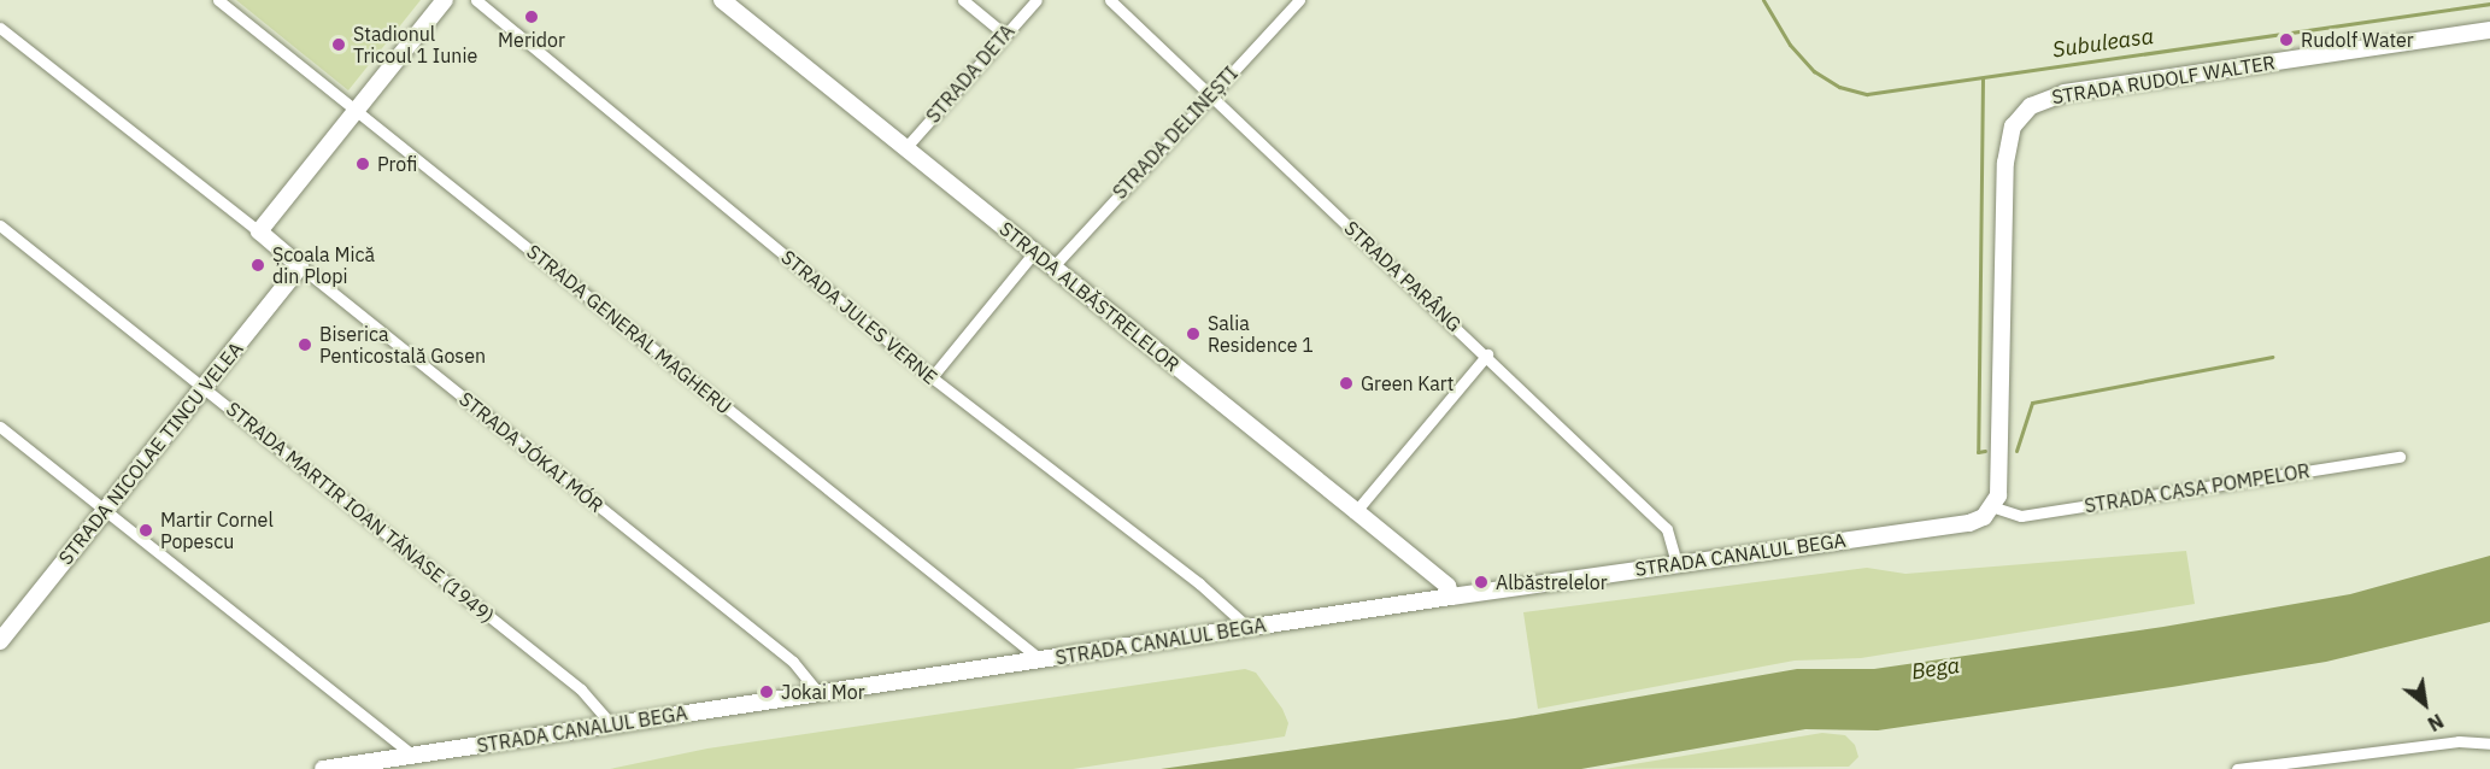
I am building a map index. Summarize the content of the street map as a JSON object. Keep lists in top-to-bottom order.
{
  "streets": {
    "street": [
      "STRADA DETA",
      "STRADA RUDOLF WALTER",
      "STRADA DELINEȘTI",
      "STRADA PARÂNG",
      "STRADA ALBĂSTRELELOR",
      "STRADA JULES VERNE",
      "STRADA GENERAL MAGHERU",
      "STRADA JÓKAI MÓR",
      "STRADA NICOLAE TINCU VELEA",
      "STRADA CASA POMPELOR",
      "STRADA MARTIR IOAN TĂNASE (1949)",
      "STRADA CANALUL BEGA"
    ]
  },
  "crossings": [
    ["STRADA DETA", "STRADA ALBĂSTRELELOR"],
    ["STRADA RUDOLF WALTER", "STRADA CASA POMPELOR"],
    ["STRADA RUDOLF WALTER", "STRADA CANALUL BEGA"],
    ["STRADA DELINEȘTI", "STRADA PARÂNG"],
    ["STRADA DELINEȘTI", "STRADA ALBĂSTRELELOR"],
    ["STRADA PARÂNG", "STRADA CANALUL BEGA"],
    ["STRADA ALBĂSTRELELOR", "STRADA CANALUL BEGA"],
    ["STRADA JULES VERNE", "STRADA CANALUL BEGA"],
    ["STRADA GENERAL MAGHERU", "STRADA CANALUL BEGA"],
    ["STRADA JÓKAI MÓR", "STRADA NICOLAE TINCU VELEA"],
    ["STRADA JÓKAI MÓR", "STRADA CANALUL BEGA"],
    ["STRADA NICOLAE TINCU VELEA", "STRADA MARTIR IOAN TĂNASE (1949)"],
    ["STRADA CASA POMPELOR", "STRADA CANALUL BEGA"],
    ["STRADA MARTIR IOAN TĂNASE (1949)", "STRADA CANALUL BEGA"]
  ],
  "water": ["Subuleasa", "Bega"],
  "places": [
    "Meridor",
    "Rudolf Water",
    "Stadionul Tricoul 1 Iunie",
    "Profi",
    "Școala Mică din Plopi",
    "Salia Residence 1",
    "Biserica Penticostală Gosen",
    "Green Kart",
    "Martir Cornel Popescu",
    "Albăstrelelor",
    "Jokai Mor"
  ],
  "north": "bottom right"
}
